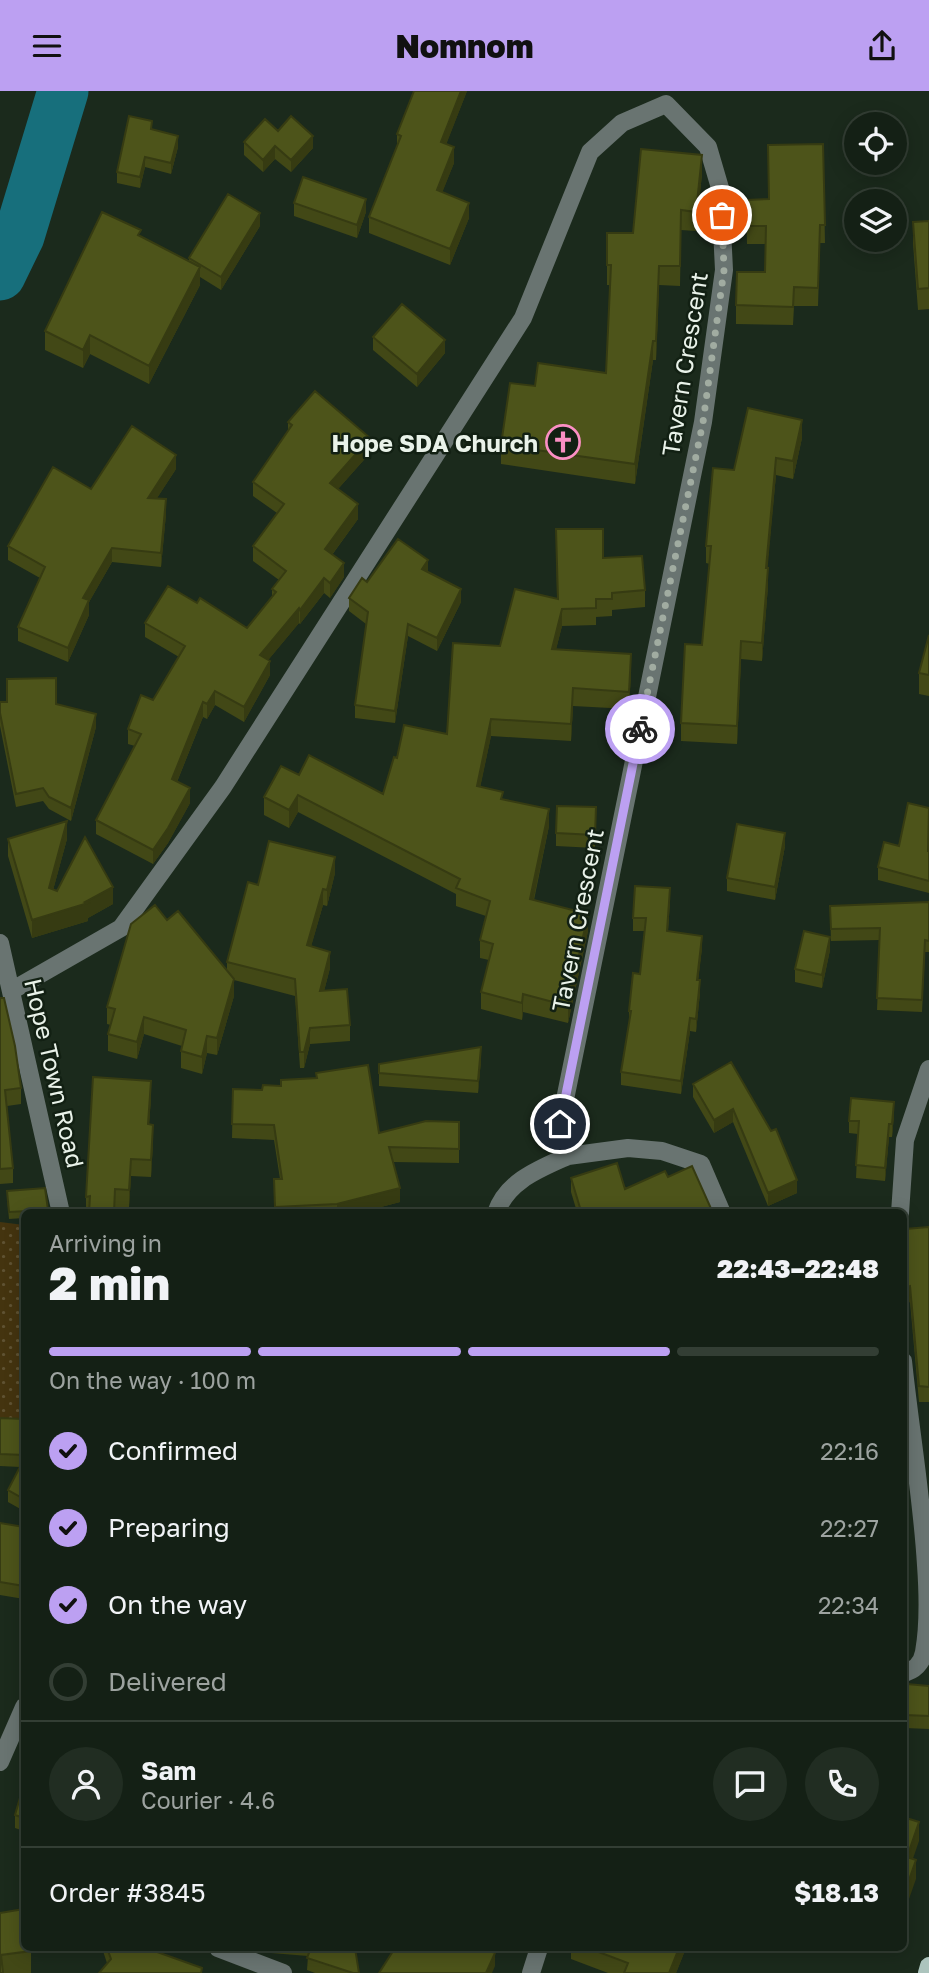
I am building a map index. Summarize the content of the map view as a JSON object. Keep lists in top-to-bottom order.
{
  "streets": {
    "street": ["Tavern Crescent", "Hope Town Road"]
  },
  "crossings": [
    ["Tavern Crescent", "Hope Town Road"]
  ],
  "places": {
    "church": ["Hope SDA Church"]
  },
  "page": {
    "header": "Nomnom",
    "heading": ["2 min", "Arriving in", "22:43–22:48"],
    "panel": [
      "Sam",
      "Courier · 4.6",
      "Order #3845",
      "$18.13"
    ],
    "bar": "On the way · 100 m",
    "list": [
      ["Confirmed", "22:16"],
      ["Preparing", "22:27"],
      ["On the way", "22:34"],
      "Delivered"
    ]
  }
}
